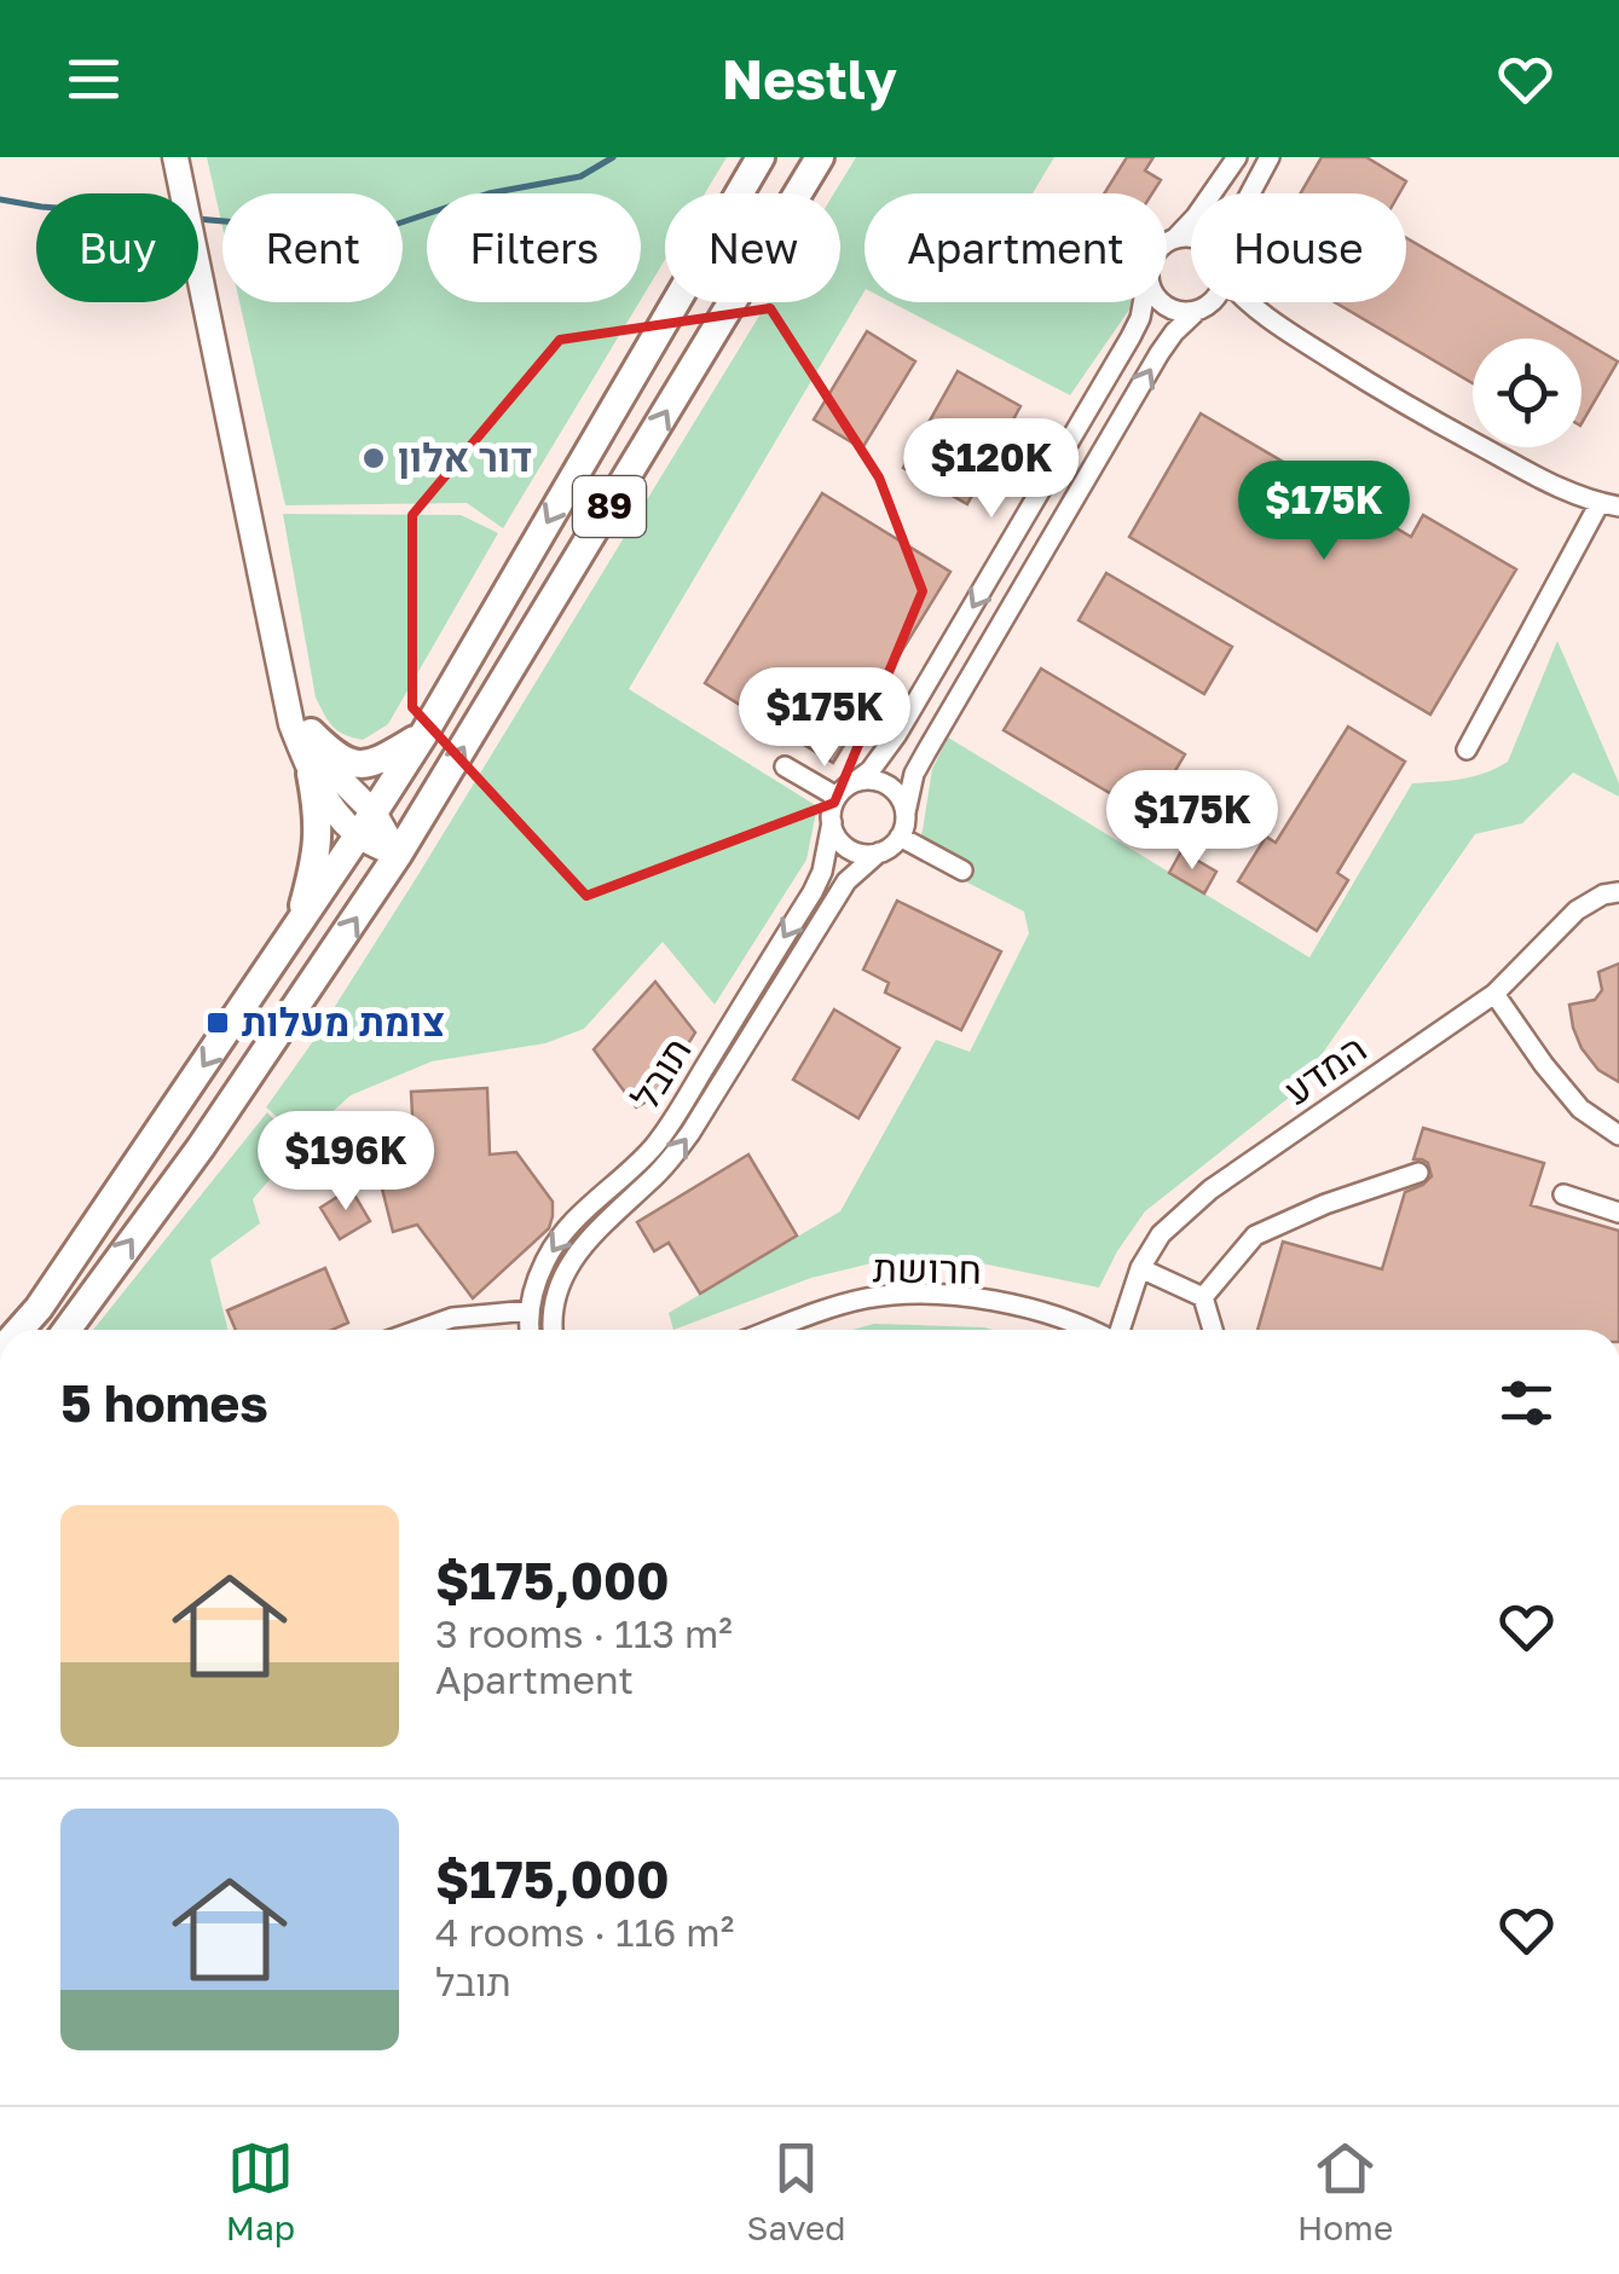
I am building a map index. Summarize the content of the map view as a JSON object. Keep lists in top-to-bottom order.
{
  "streets": {
    "highway": ["89"],
    "street": ["המדע", "תובל", "חרושת"]
  },
  "places": {
    "other": ["דור אלון"],
    "transit": ["צומת מעלות"]
  },
  "page": {
    "header": "Nestly",
    "chip": [
      "Buy",
      "Rent",
      "Filters",
      "New",
      "Apartment",
      "House"
    ],
    "price": [
      "$120K",
      "$175K",
      "$175K",
      "$175K",
      "$196K"
    ],
    "heading": "5 homes",
    "list": [
      {
        "name": "$175,000",
        "note": "3 rooms · 113 m² · Apartment"
      },
      {
        "name": "$175,000",
        "note": "4 rooms · 116 m² · תובל"
      }
    ],
    "tabs": ["Map", "Saved", "Home"]
  }
}
